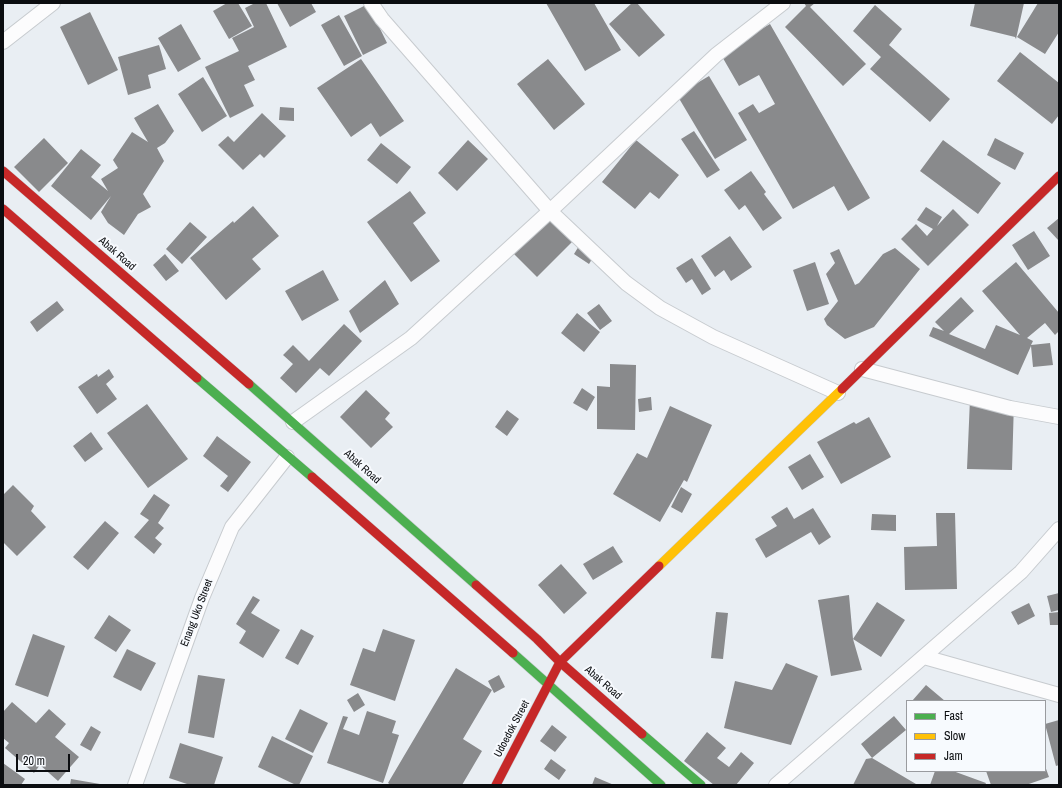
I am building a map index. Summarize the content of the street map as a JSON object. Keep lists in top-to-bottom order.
{
  "streets": {
    "main road": ["Abak Road", "Udoedok Street"],
    "street": ["Enang Uko Street"]
  },
  "crossings": [
    ["Abak Road", "Udoedok Street"]
  ],
  "legend": ["Fast", "Slow", "Jam"],
  "scale_bar": "20 m"
}
